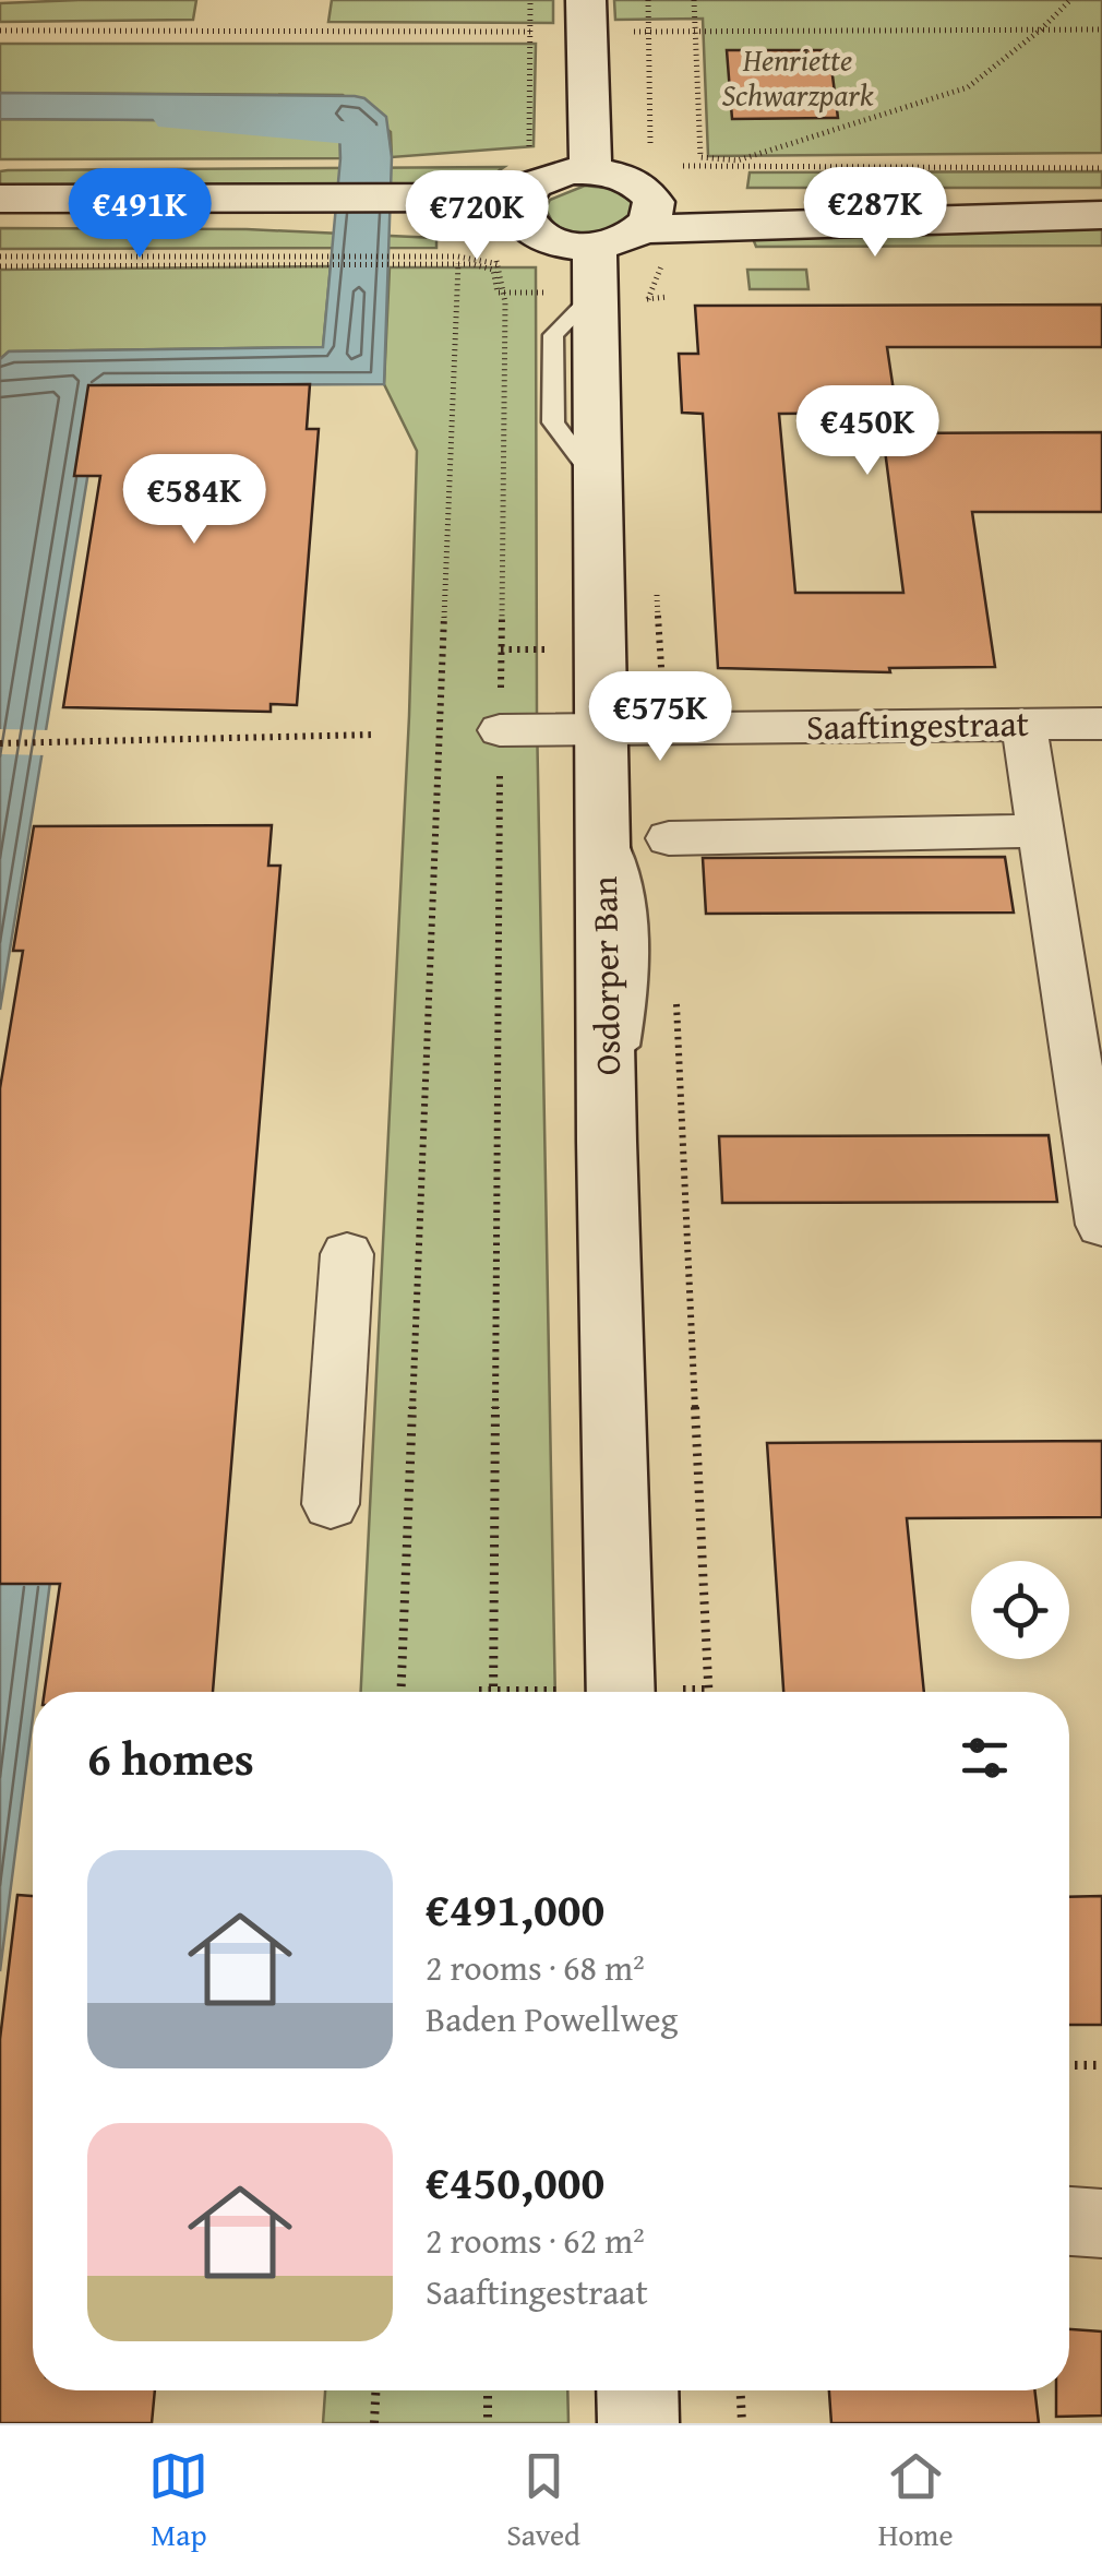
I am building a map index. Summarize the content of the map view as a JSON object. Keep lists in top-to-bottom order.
{
  "streets": {
    "main road": ["Osdorper Ban"],
    "street": ["Saaftingestraat"]
  },
  "crossings": [
    ["Saaftingestraat", "Osdorper Ban"]
  ],
  "parks": ["Henriette Schwarzpark"],
  "page": {
    "price": [
      "€287K",
      "€491K",
      "€720K",
      "€450K",
      "€584K",
      "€575K"
    ],
    "heading": "6 homes",
    "list": [
      {
        "name": "€491,000",
        "note": "2 rooms · 68 m² · Baden Powellweg"
      },
      {
        "name": "€450,000",
        "note": "2 rooms · 62 m² · Saaftingestraat"
      }
    ],
    "tabs": ["Map", "Saved", "Home"]
  }
}
